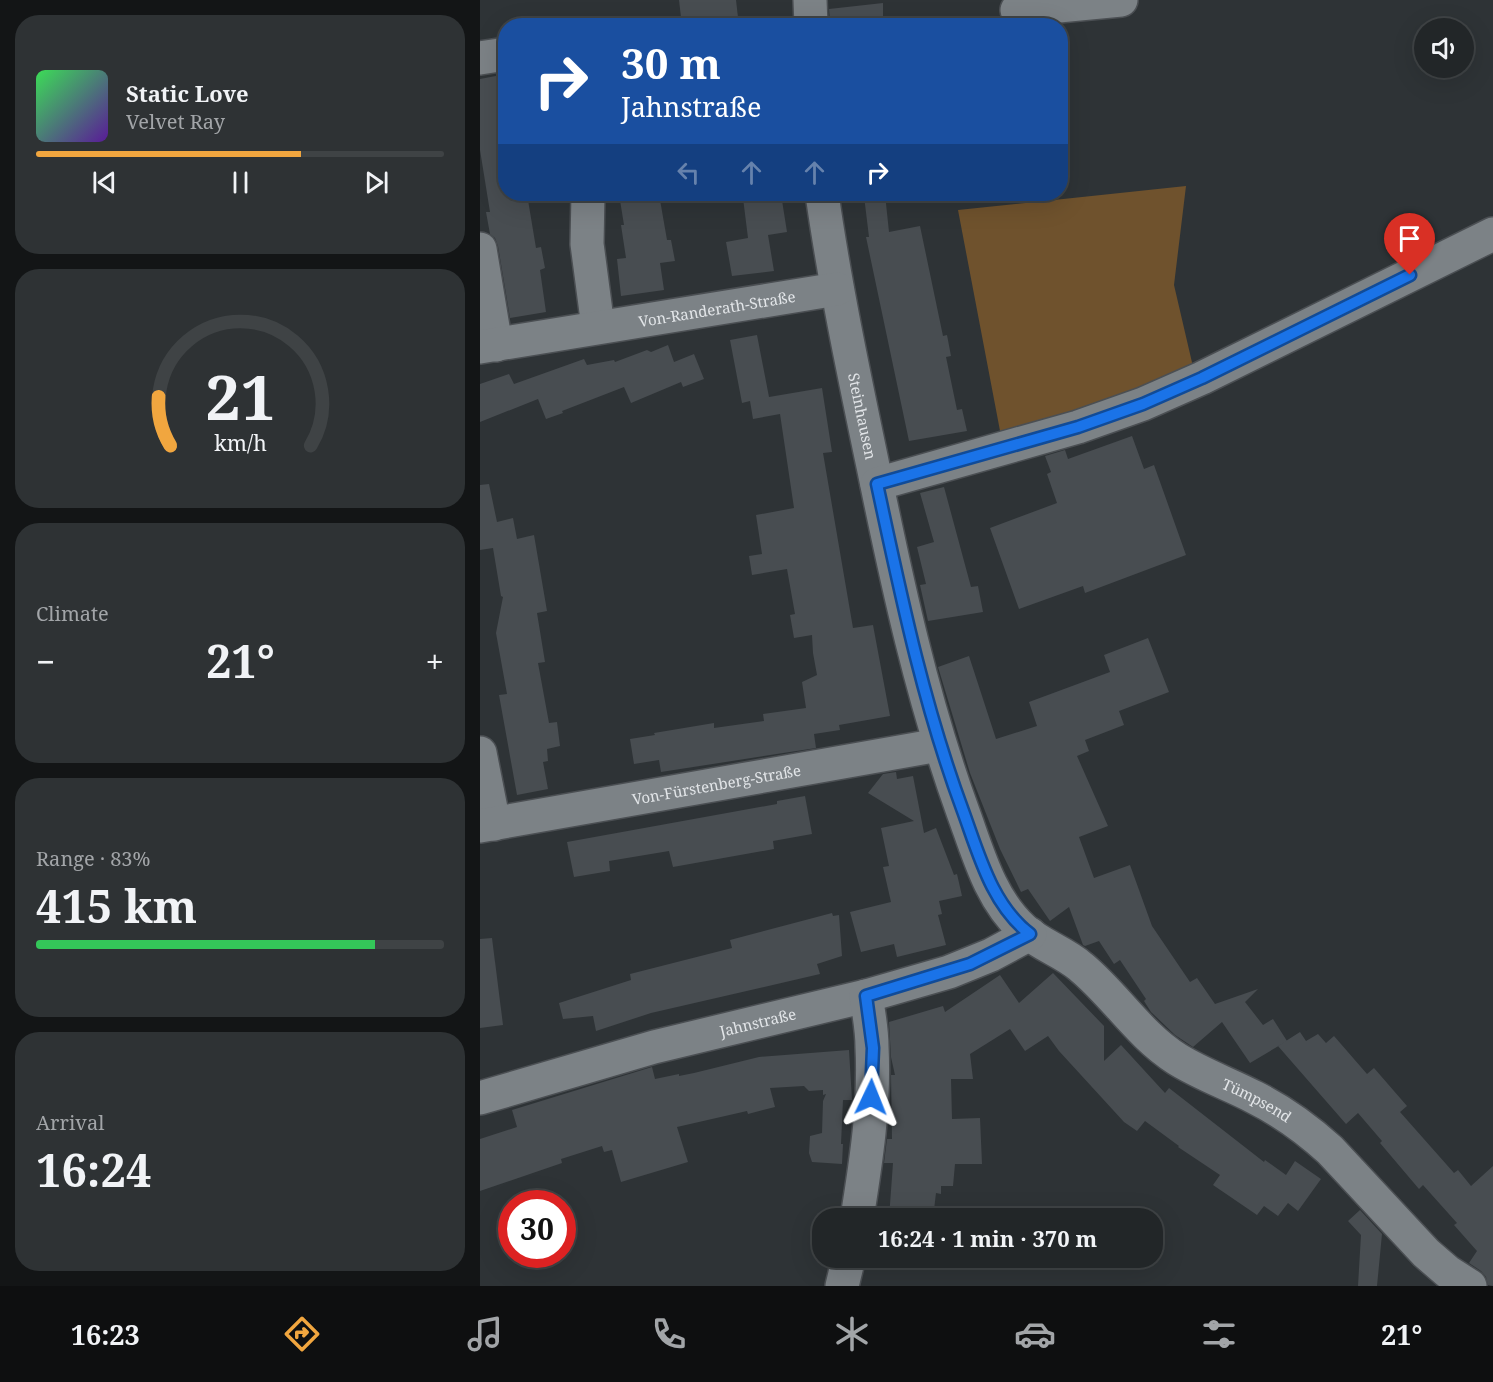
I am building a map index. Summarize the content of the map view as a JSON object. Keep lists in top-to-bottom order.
{
  "streets": {
    "street": [
      "Von-Randerath-Straße",
      "Steinhausen",
      "Von-Fürstenberg-Straße",
      "Jahnstraße",
      "Tümpsend"
    ]
  },
  "crossings": [
    ["Von-Randerath-Straße", "Steinhausen"],
    ["Steinhausen", "Von-Fürstenberg-Straße"],
    ["Steinhausen", "Jahnstraße"],
    ["Steinhausen", "Tümpsend"],
    ["Jahnstraße", "Tümpsend"]
  ],
  "page": {
    "turn": ["30 m", "Jahnstraße"],
    "song": ["Static Love", "Velvet Ray"],
    "tile": [
      "Climate",
      ["Range · 83%", "415 km"],
      ["Arrival", "16:24"]
    ],
    "heat": ["−", "21°", "+"],
    "limit": "30",
    "trip": "16:24 · 1 min · 370 m",
    "tabs": ["16:23", "21°"],
    "gauge": ["21", "km/h"]
  }
}
